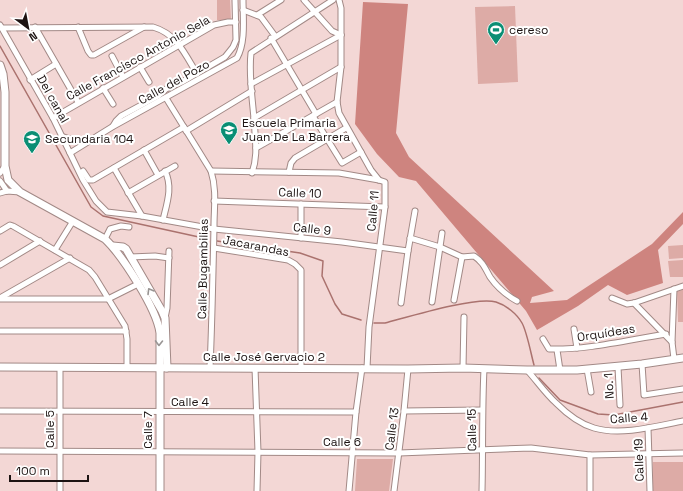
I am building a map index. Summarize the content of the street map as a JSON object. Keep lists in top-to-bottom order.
{
  "streets": {
    "street": [
      "Calle Francisco Antonio Sela",
      "Calle del Pozo",
      "Del canal",
      "Calle 10",
      "Calle 11",
      "Calle 9",
      "Jacarandas",
      "Calle Bugambilias",
      "Orquídeas",
      "Calle José Gervacio 2",
      "No. 1",
      "Calle 4",
      "Calle 5",
      "Calle 13",
      "Calle 7",
      "Calle 15",
      "Calle 6",
      "Calle 19"
    ]
  },
  "crossings": [
    ["Calle Francisco Antonio Sela", "Del canal"],
    ["Calle del Pozo", "Del canal"],
    ["Del canal", "Calle 9"],
    ["Del canal", "Calle Bugambilias"],
    ["Calle 10", "Calle 11"],
    ["Calle 10", "Calle Bugambilias"],
    ["Calle 11", "Calle 9"],
    ["Calle 11", "Calle Bugambilias"],
    ["Calle 11", "Calle José Gervacio 2"],
    ["Calle 11", "Calle 4"],
    ["Calle 11", "Calle 6"],
    ["Calle 9", "Calle Bugambilias"],
    ["Jacarandas", "Calle Bugambilias"],
    ["Jacarandas", "Calle José Gervacio 2"],
    ["Calle Bugambilias", "Calle José Gervacio 2"],
    ["Calle José Gervacio 2", "No. 1"],
    ["Calle José Gervacio 2", "Calle 4"],
    ["Calle José Gervacio 2", "Calle 5"],
    ["Calle José Gervacio 2", "Calle 13"],
    ["Calle José Gervacio 2", "Calle 7"],
    ["Calle José Gervacio 2", "Calle 15"],
    ["Calle 4", "Calle 5"],
    ["Calle 4", "Calle 7"],
    ["Calle 4", "Calle 19"],
    ["Calle 5", "Calle 6"],
    ["Calle 13", "Calle 6"],
    ["Calle 7", "Calle 6"],
    ["Calle 15", "Calle 6"],
    ["Calle 6", "Calle 19"]
  ],
  "places": {
    "sports": ["cereso"],
    "school or university": ["Escuela Primaria Juan De La Barrera", "Secundaria 104"]
  },
  "scale_bar": "100 m",
  "north": "bottom right"
}
